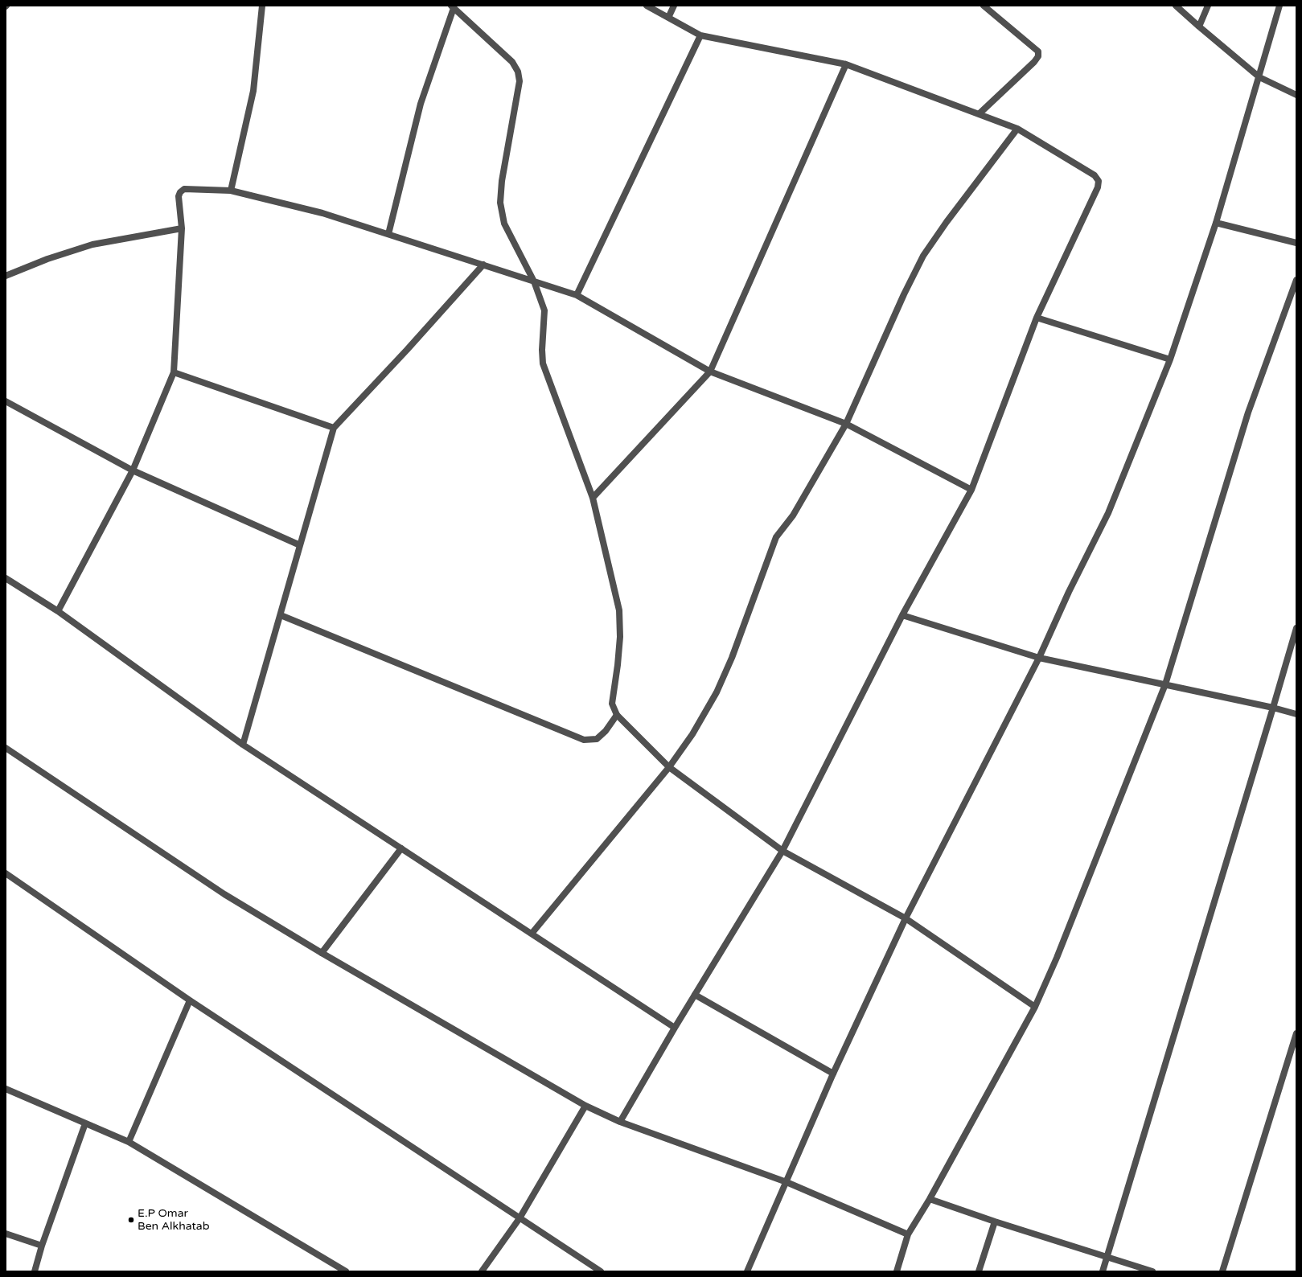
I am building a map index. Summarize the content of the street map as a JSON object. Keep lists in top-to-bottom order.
{
  "places": ["E.P Omar Ben Alkhatab"]
}
